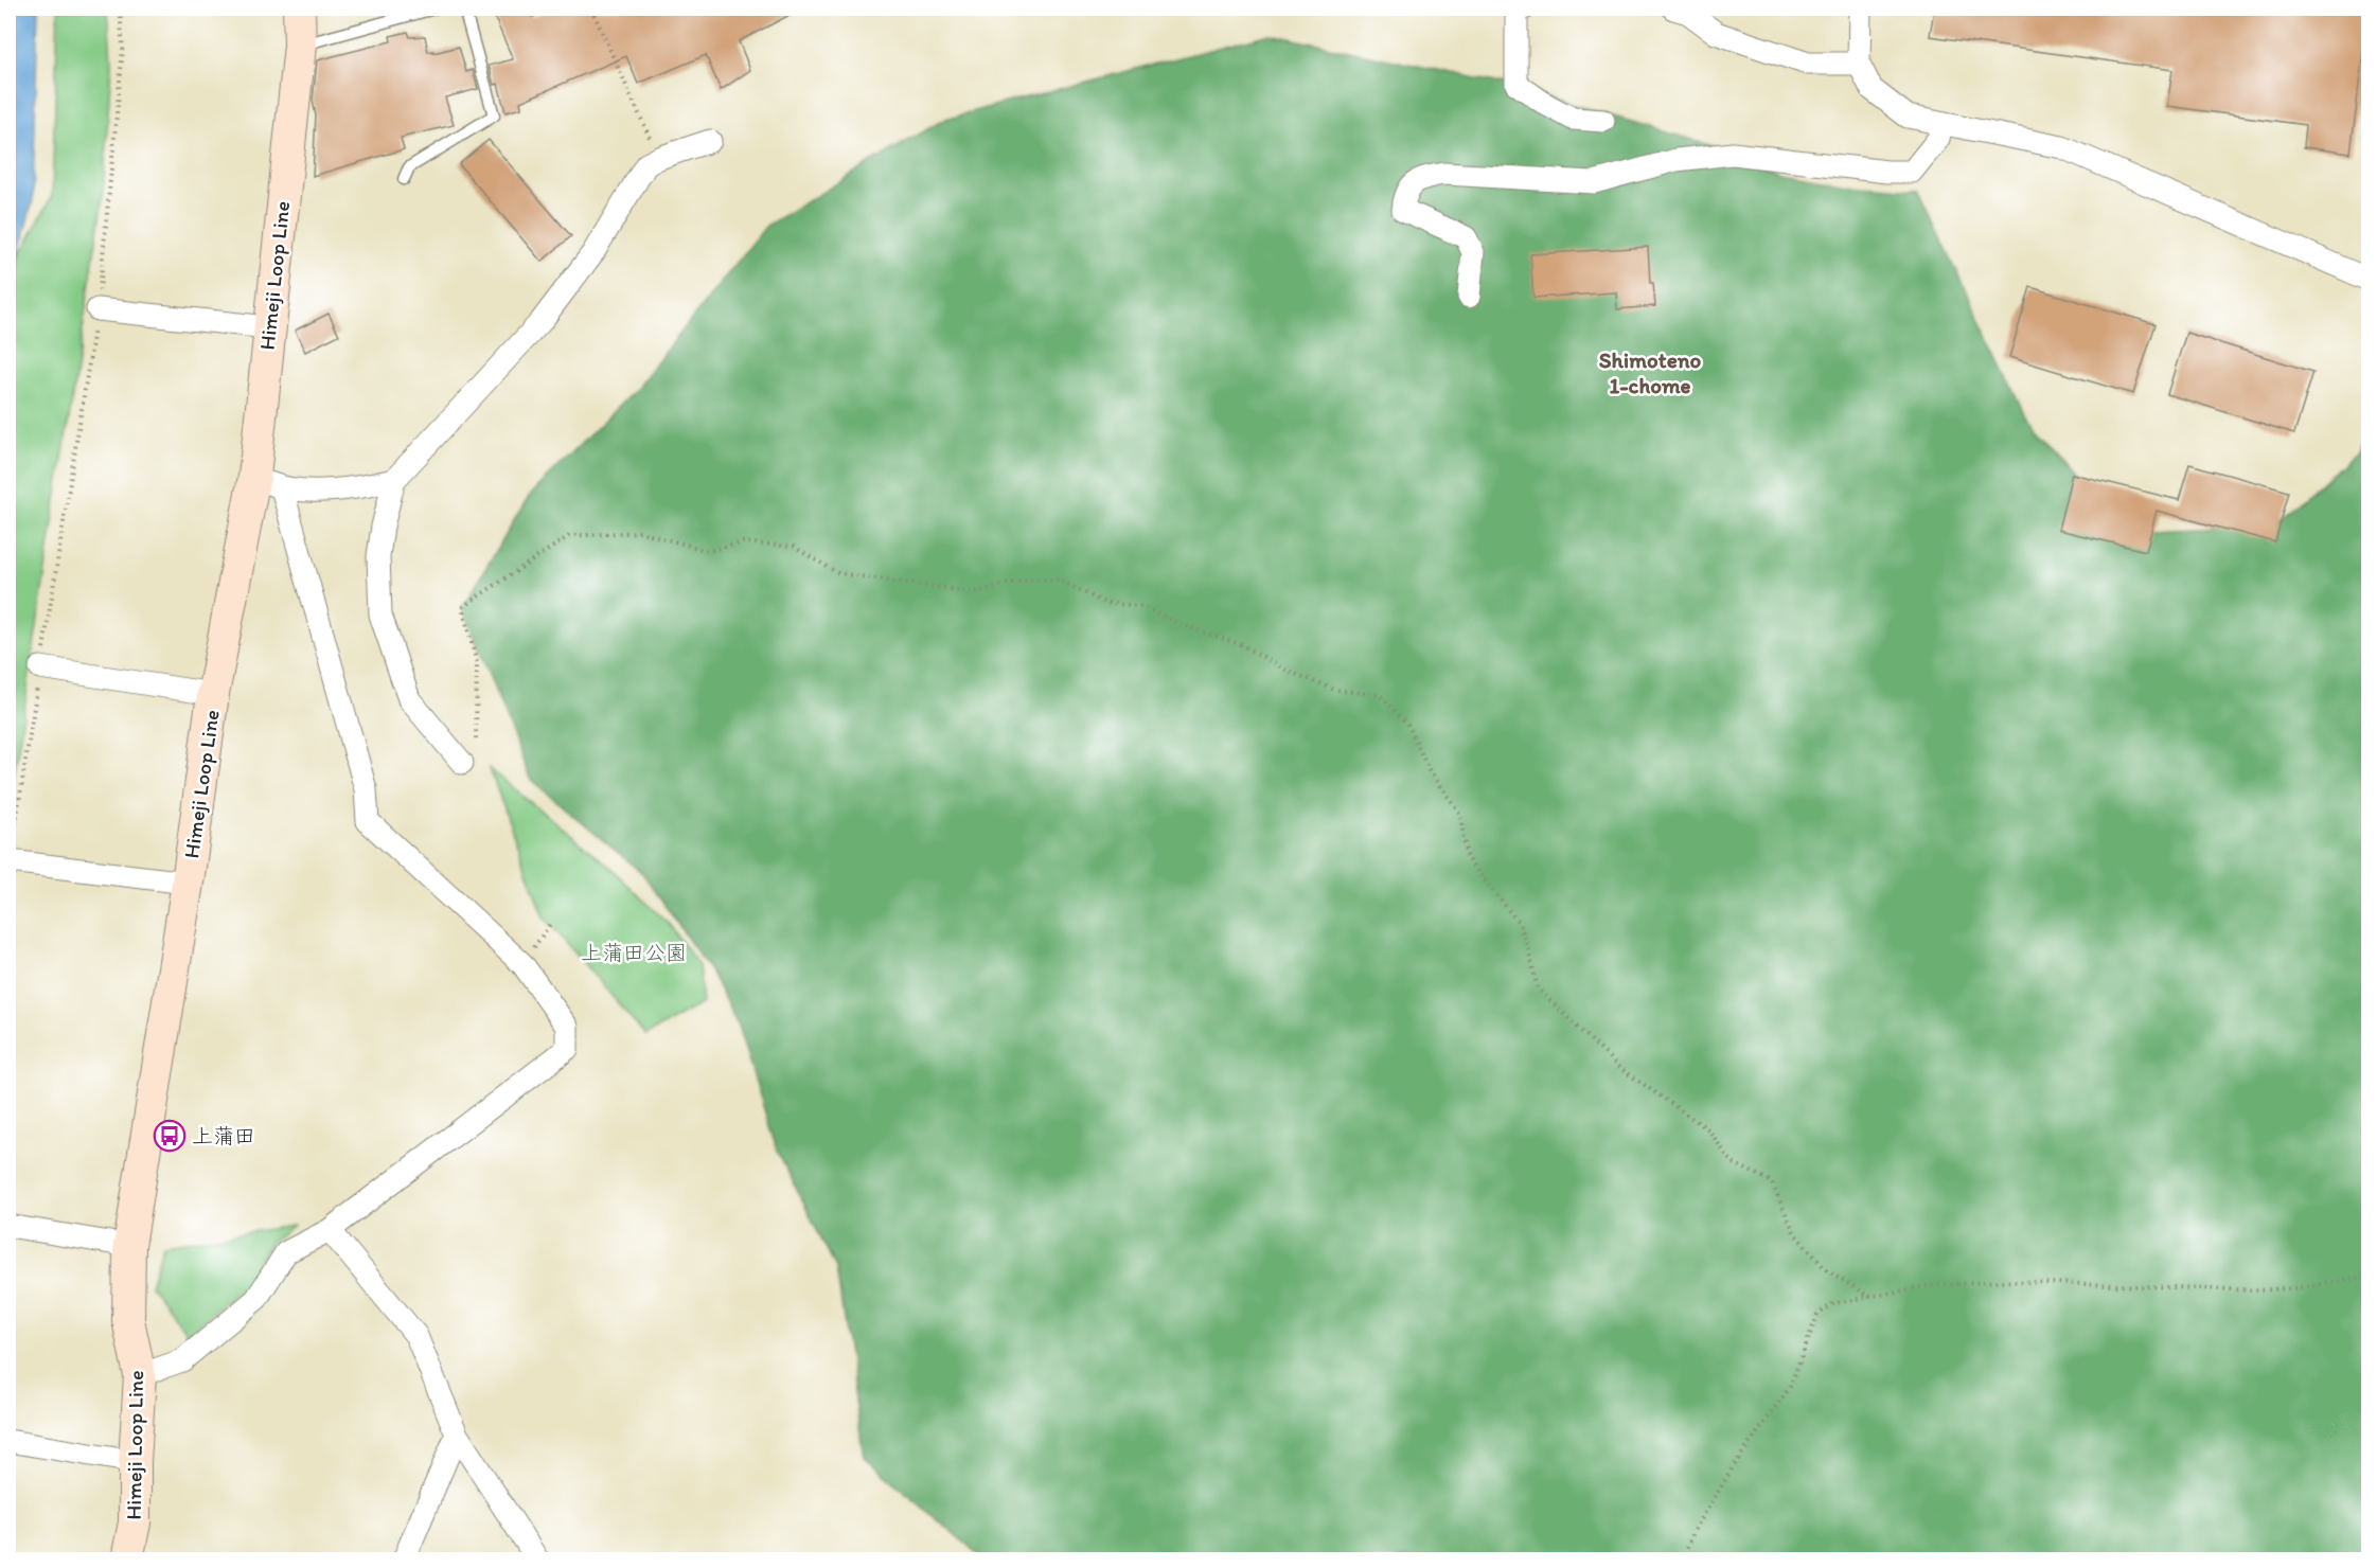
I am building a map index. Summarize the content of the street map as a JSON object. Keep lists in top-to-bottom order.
{
  "streets": {
    "main road": ["Himeji Loop Line"]
  },
  "districts": ["Shimoteno 1-chome"],
  "parks": ["上蒲田公園"],
  "places": {
    "bus stop": ["上蒲田"]
  }
}
